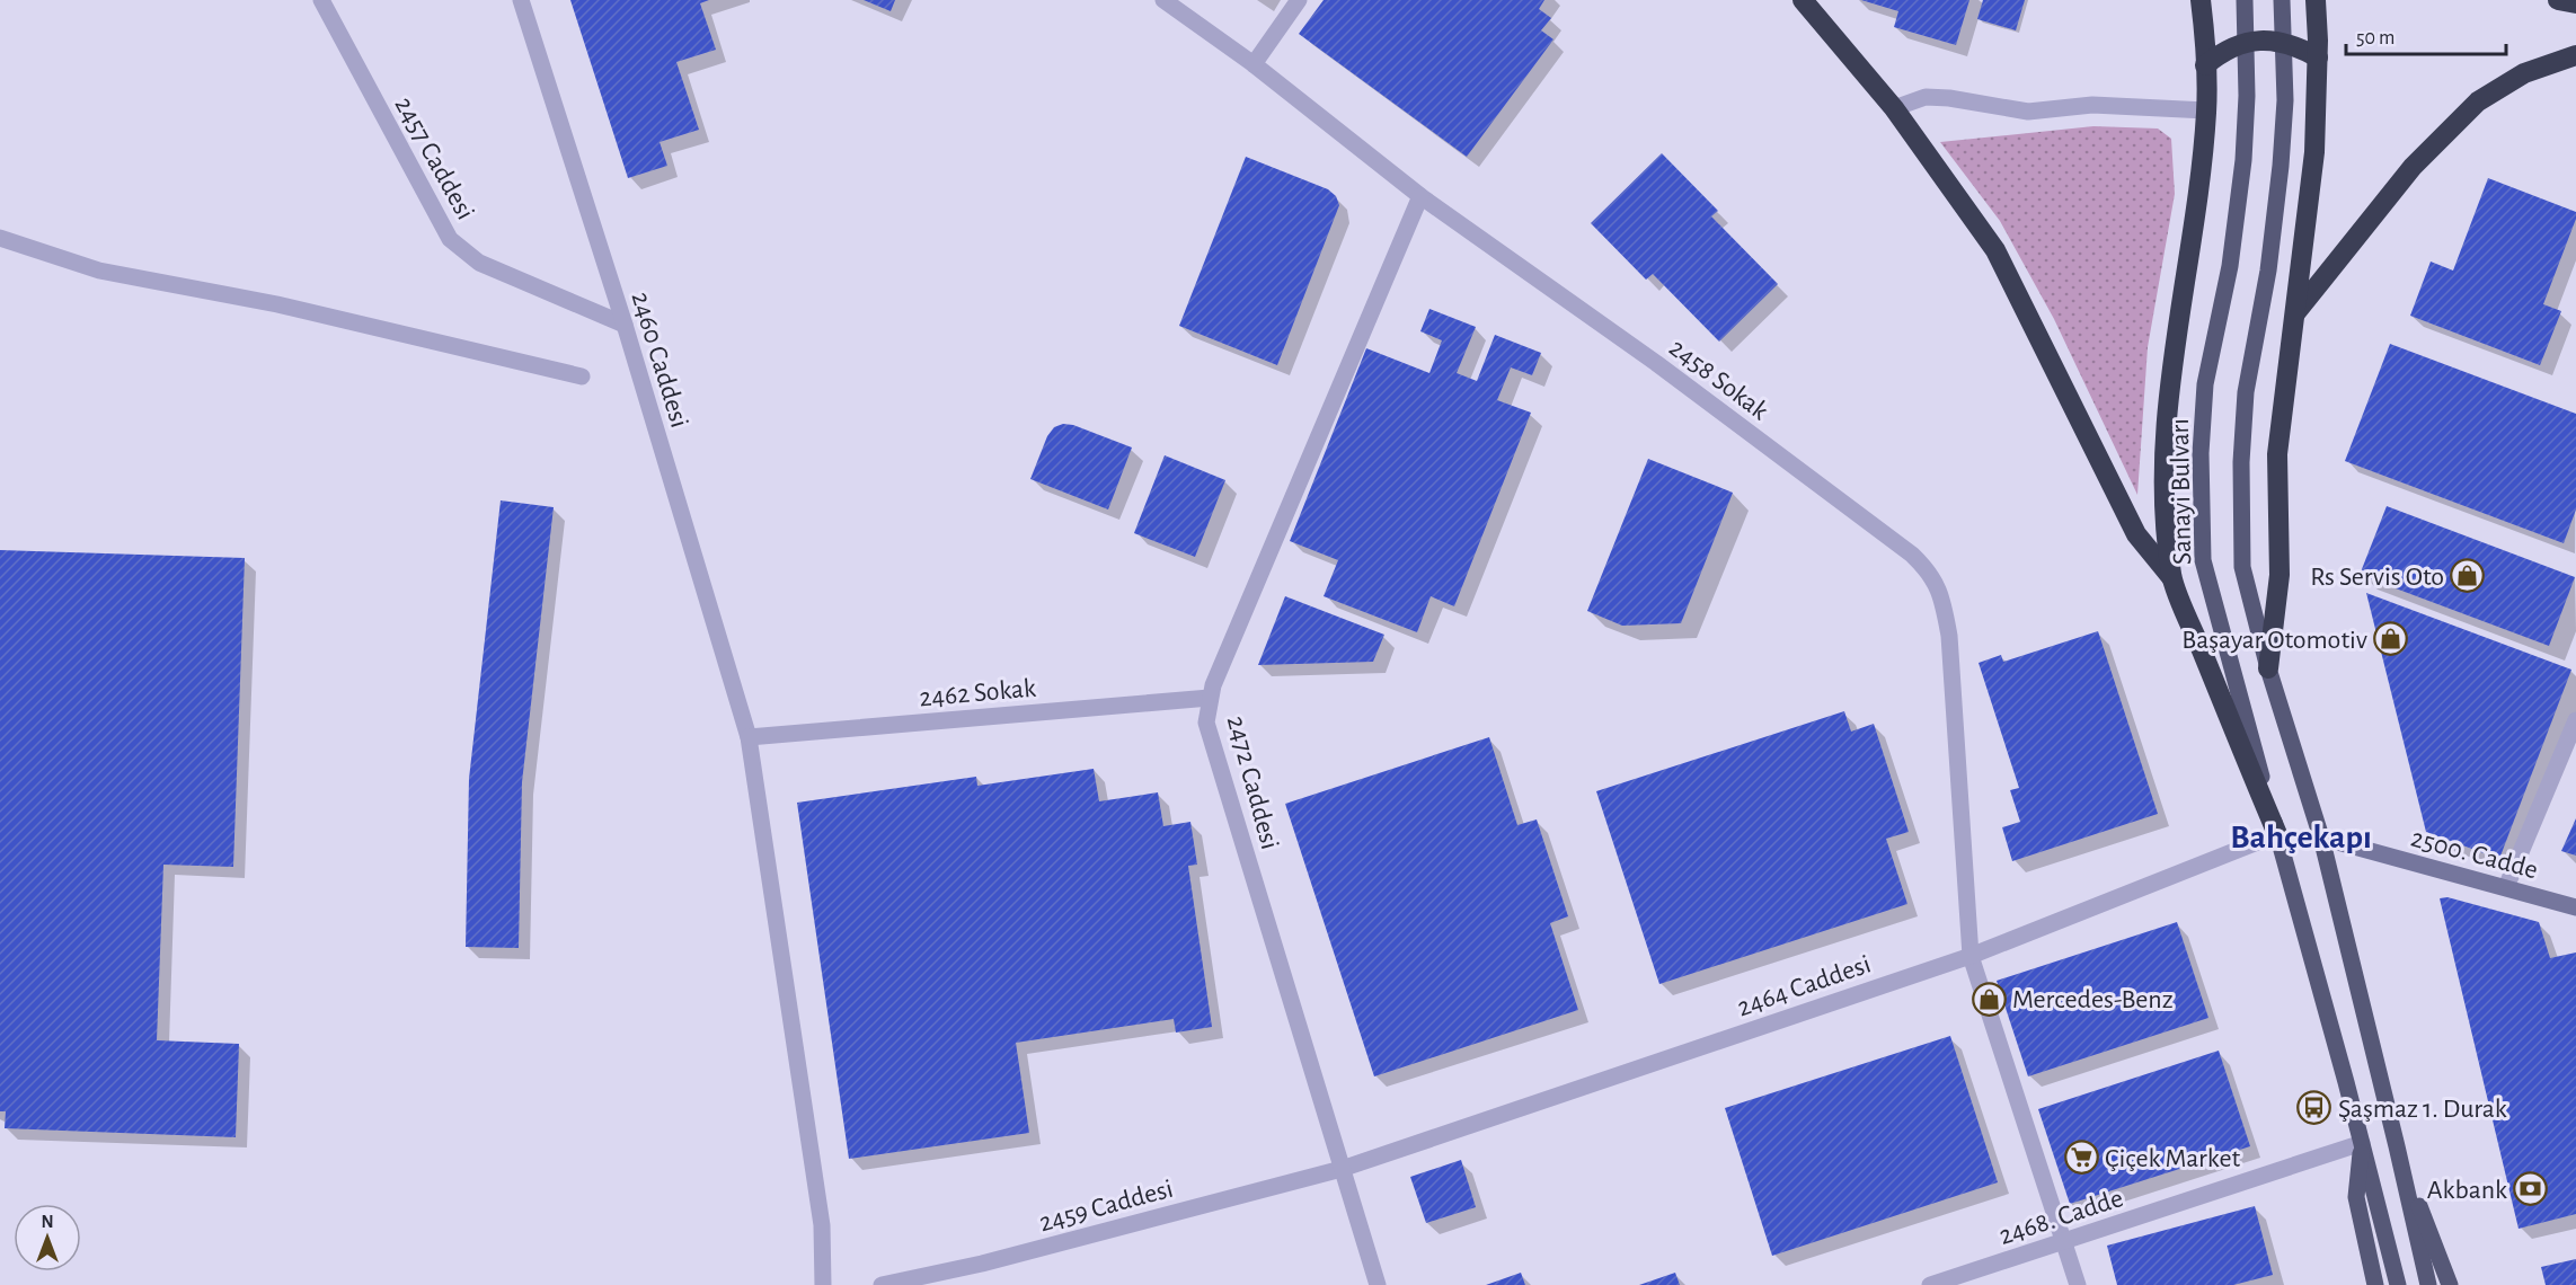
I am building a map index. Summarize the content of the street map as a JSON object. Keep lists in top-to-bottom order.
{
  "streets": {
    "main road": ["Sanayi Bulvarı"],
    "street": [
      "2457 Caddesi",
      "2460 Caddesi",
      "2458 Sokak",
      "2462 Sokak",
      "2472 Caddesi",
      "2500. Cadde",
      "2464 Caddesi",
      "2459 Caddesi",
      "2468. Cadde"
    ]
  },
  "crossings": [
    ["2457 Caddesi", "2460 Caddesi"],
    ["2460 Caddesi", "2462 Sokak"],
    ["2458 Sokak", "2472 Caddesi"],
    ["2458 Sokak", "2464 Caddesi"],
    ["2458 Sokak", "2468. Cadde"],
    ["Sanayi Bulvarı", "2464 Caddesi"],
    ["Sanayi Bulvarı", "2468. Cadde"],
    ["2462 Sokak", "2472 Caddesi"],
    ["2472 Caddesi", "2464 Caddesi"],
    ["2472 Caddesi", "2459 Caddesi"],
    ["2464 Caddesi", "2459 Caddesi"]
  ],
  "districts": ["Bahçekapı"],
  "places": {
    "shop": ["Rs Servis Oto", "Başayar Otomotiv", "Mercedes-Benz"],
    "bus stop": ["Şaşmaz 1. Durak"],
    "supermarket": ["Çiçek Market"],
    "bank": ["Akbank"]
  },
  "scale_bar": "50 m",
  "north": "top"
}
